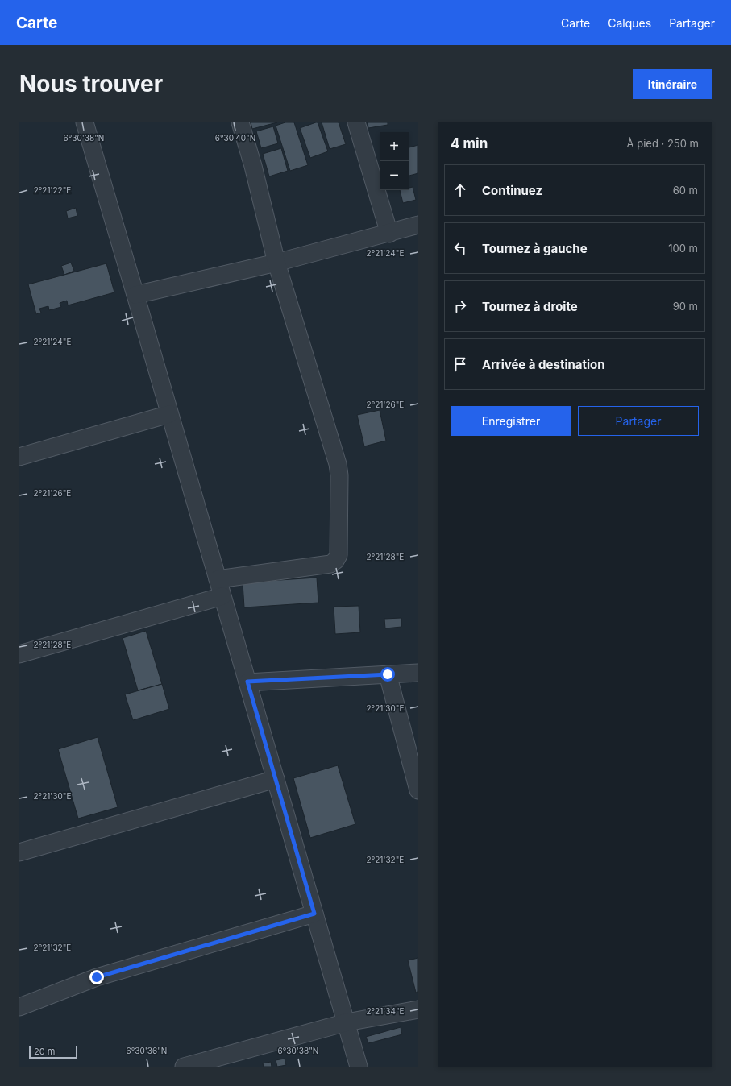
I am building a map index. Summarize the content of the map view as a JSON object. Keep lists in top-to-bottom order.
{
  "scale_bar": "20 m",
  "page": {
    "header": "Carte",
    "nav": ["Carte", "Calques", "Partager"],
    "buttons": [
      "Itinéraire",
      ["Enregistrer", "Partager"]
    ],
    "title": "Nous trouver",
    "heading": ["4 min", "À pied · 250 m"],
    "map_buttons": ["+", "−"],
    "list": [
      ["Continuez", "60 m"],
      ["Tournez à gauche", "100 m"],
      ["Tournez à droite", "90 m"],
      "Arrivée à destination"
    ],
    "scale": "20 m"
  },
  "coordinates": [
    "6°30'38\"N",
    "6°30'40\"N",
    "2°21'22\"E",
    "2°21'24\"E",
    "2°21'26\"E",
    "2°21'28\"E",
    "2°21'30\"E",
    "2°21'32\"E",
    "2°21'34\"E",
    "6°30'36\"N"
  ]
}
